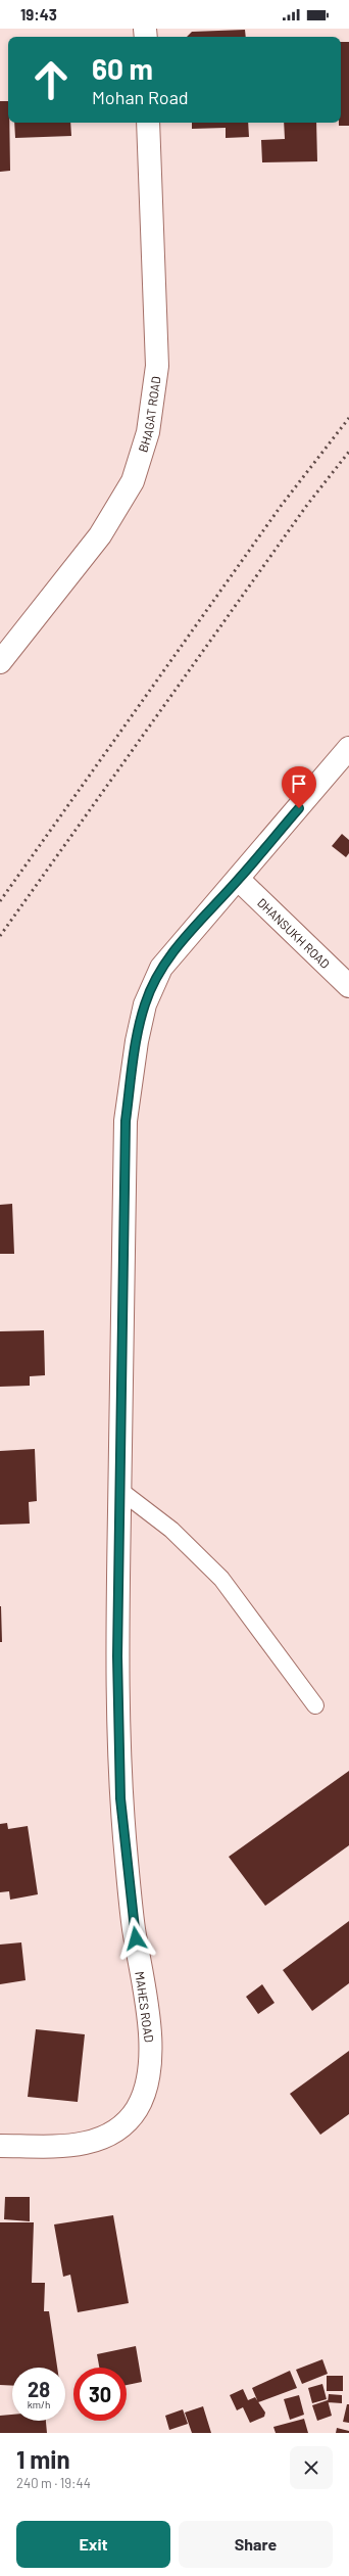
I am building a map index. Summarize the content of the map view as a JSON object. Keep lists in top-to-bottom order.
{
  "streets": {
    "street": ["BHAGAT ROAD", "DHANSUKH ROAD", "MAHES ROAD"]
  },
  "crossings": [
    ["DHANSUKH ROAD", "MAHES ROAD"]
  ],
  "page": {
    "status": "19:43",
    "turn": ["60 m", "Mohan Road"],
    "speed": "28 km/h",
    "limit": "30",
    "heading": ["1 min", "240 m · 19:44"],
    "buttons": ["Exit", "Share"]
  }
}
